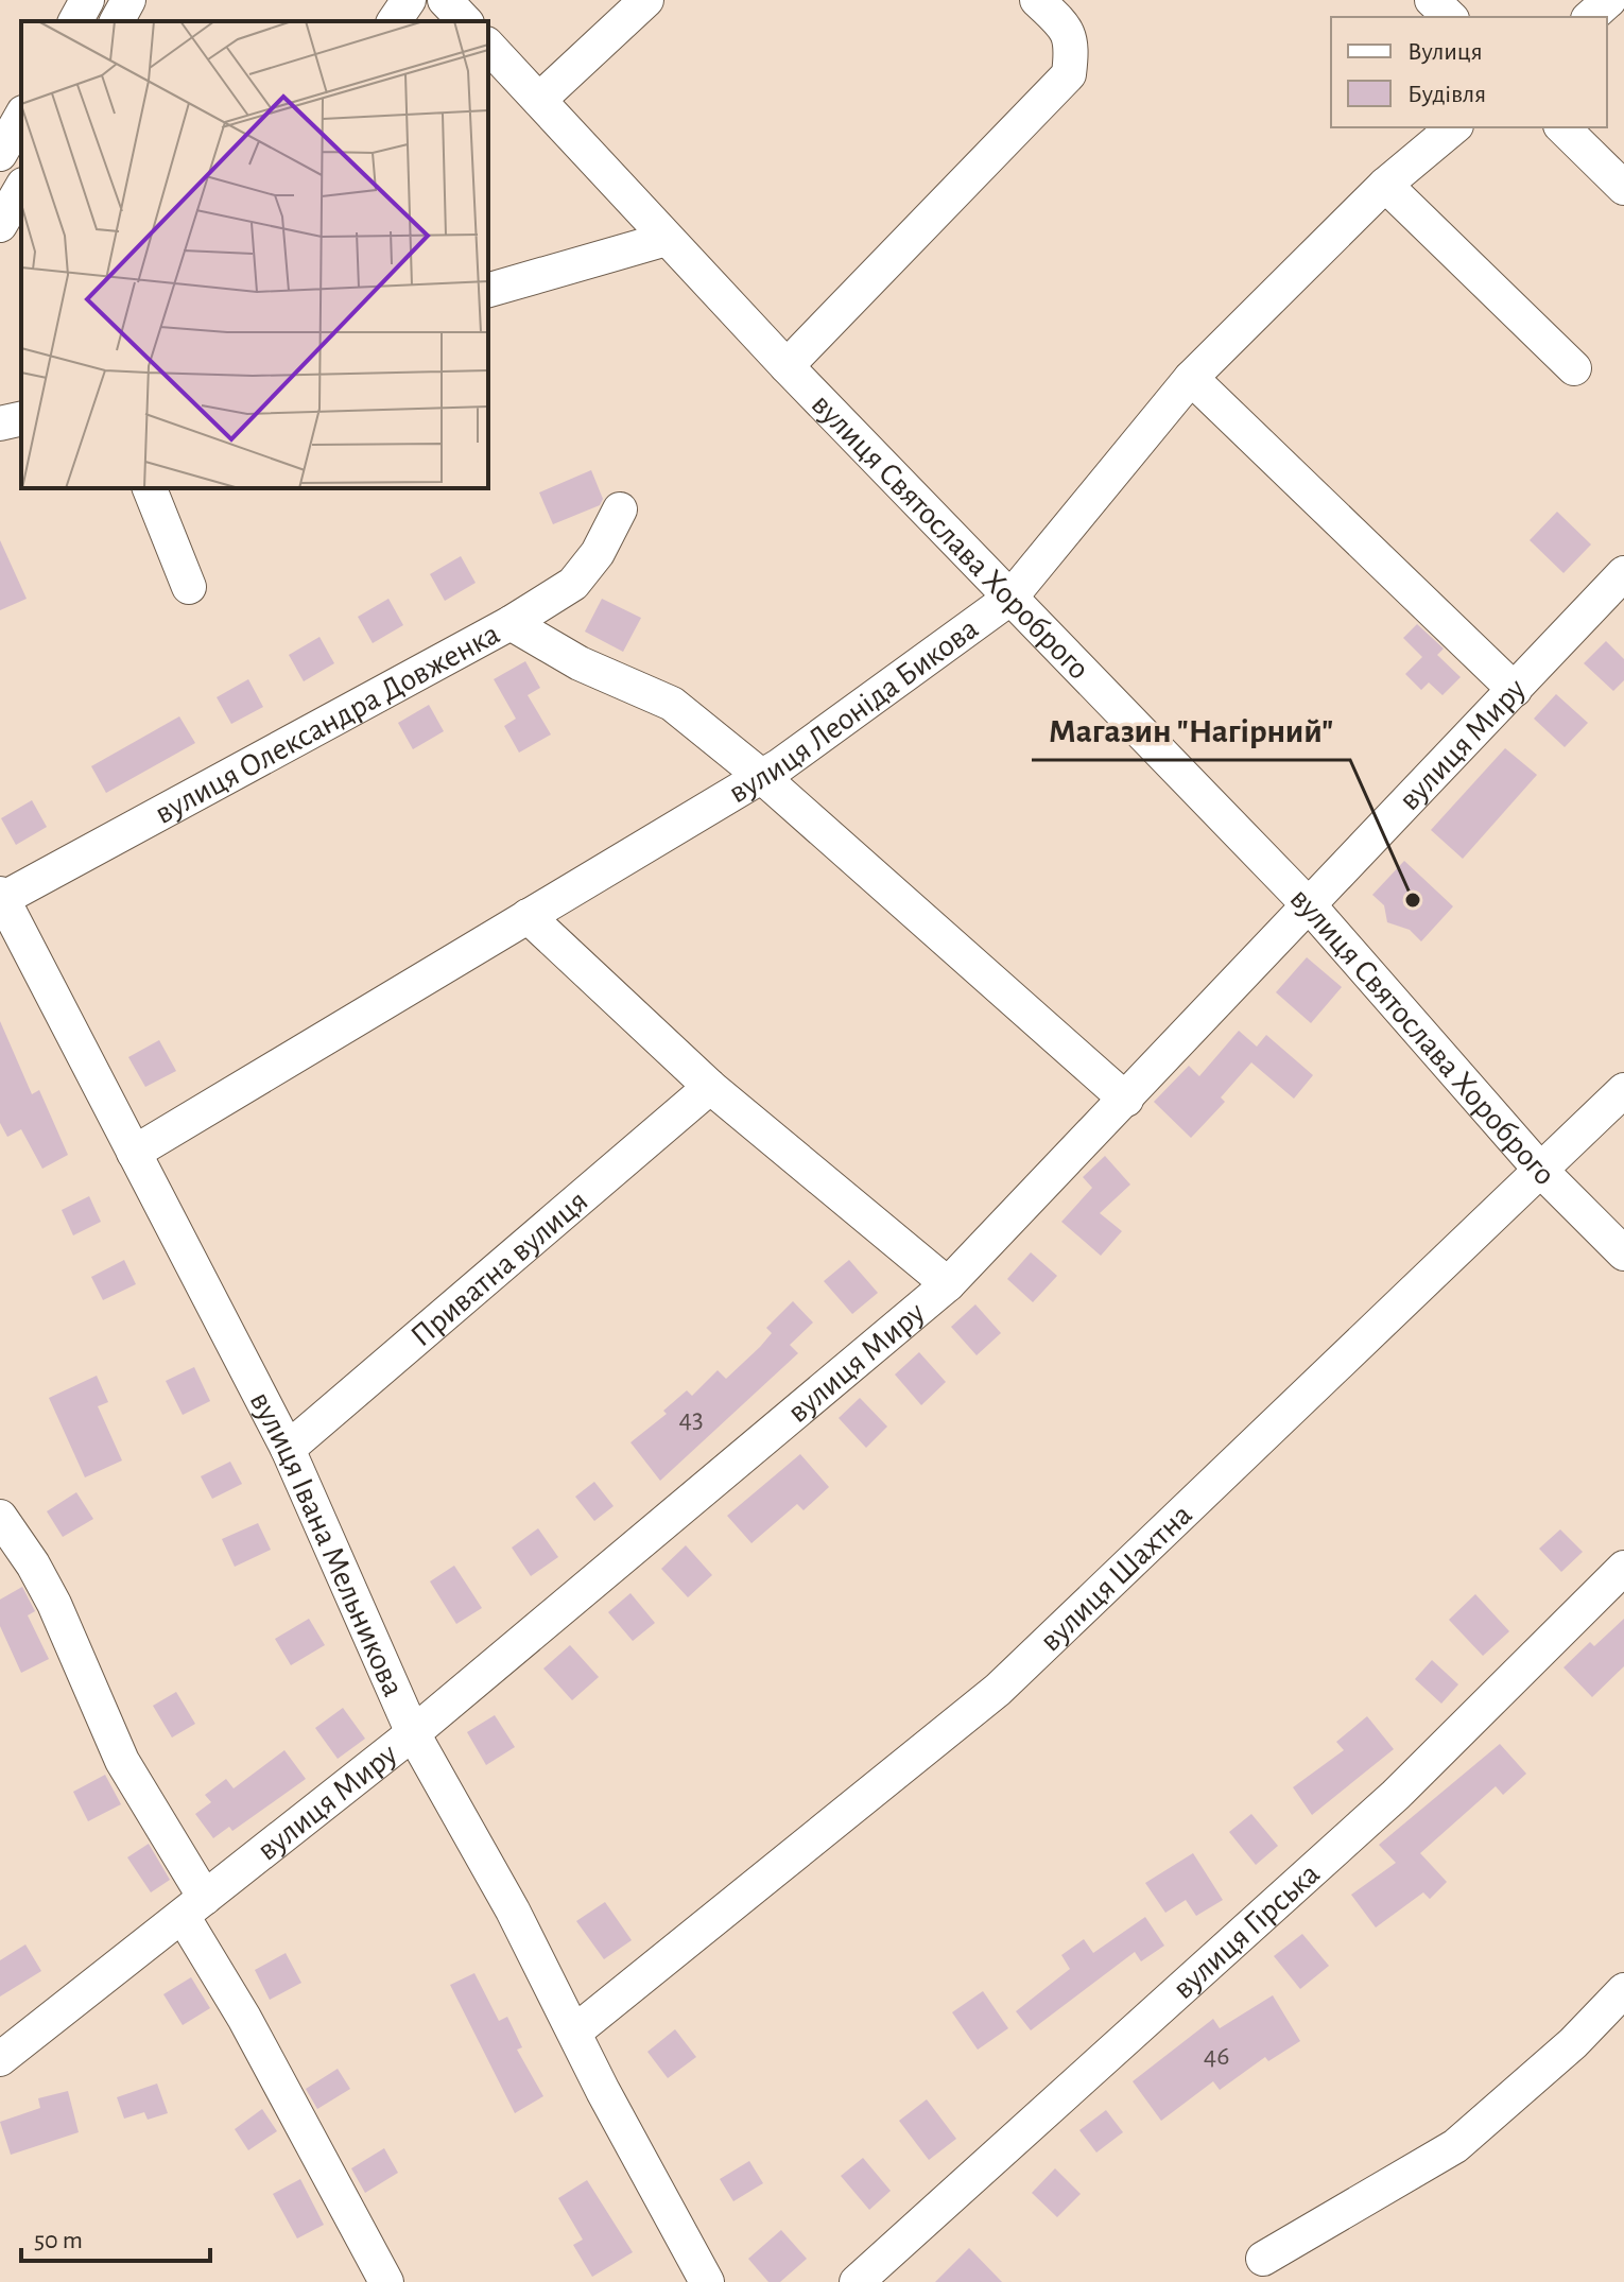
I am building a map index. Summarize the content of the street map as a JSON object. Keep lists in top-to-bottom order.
{
  "streets": {
    "street": [
      "вулиця Святослава Хороброго",
      "вулиця Леоніда Бикова",
      "вулиця Олександра Довженка",
      "вулиця Миру",
      "Приватна вулиця",
      "вулиця Івана Мельникова",
      "вулиця Шахтна",
      "вулиця Гірська"
    ]
  },
  "crossings": [
    ["вулиця Святослава Хороброго", "вулиця Леоніда Бикова"],
    ["вулиця Святослава Хороброго", "вулиця Миру"],
    ["вулиця Святослава Хороброго", "вулиця Шахтна"],
    ["вулиця Леоніда Бикова", "вулиця Івана Мельникова"],
    ["вулиця Олександра Довженка", "вулиця Івана Мельникова"],
    ["вулиця Миру", "вулиця Івана Мельникова"],
    ["Приватна вулиця", "вулиця Івана Мельникова"],
    ["вулиця Івана Мельникова", "вулиця Шахтна"]
  ],
  "places": ["Магазин \"Нагірний\""],
  "house_numbers": ["43", "46"],
  "legend": ["Вулиця", "Будівля"],
  "scale_bar": "50 m"
}
